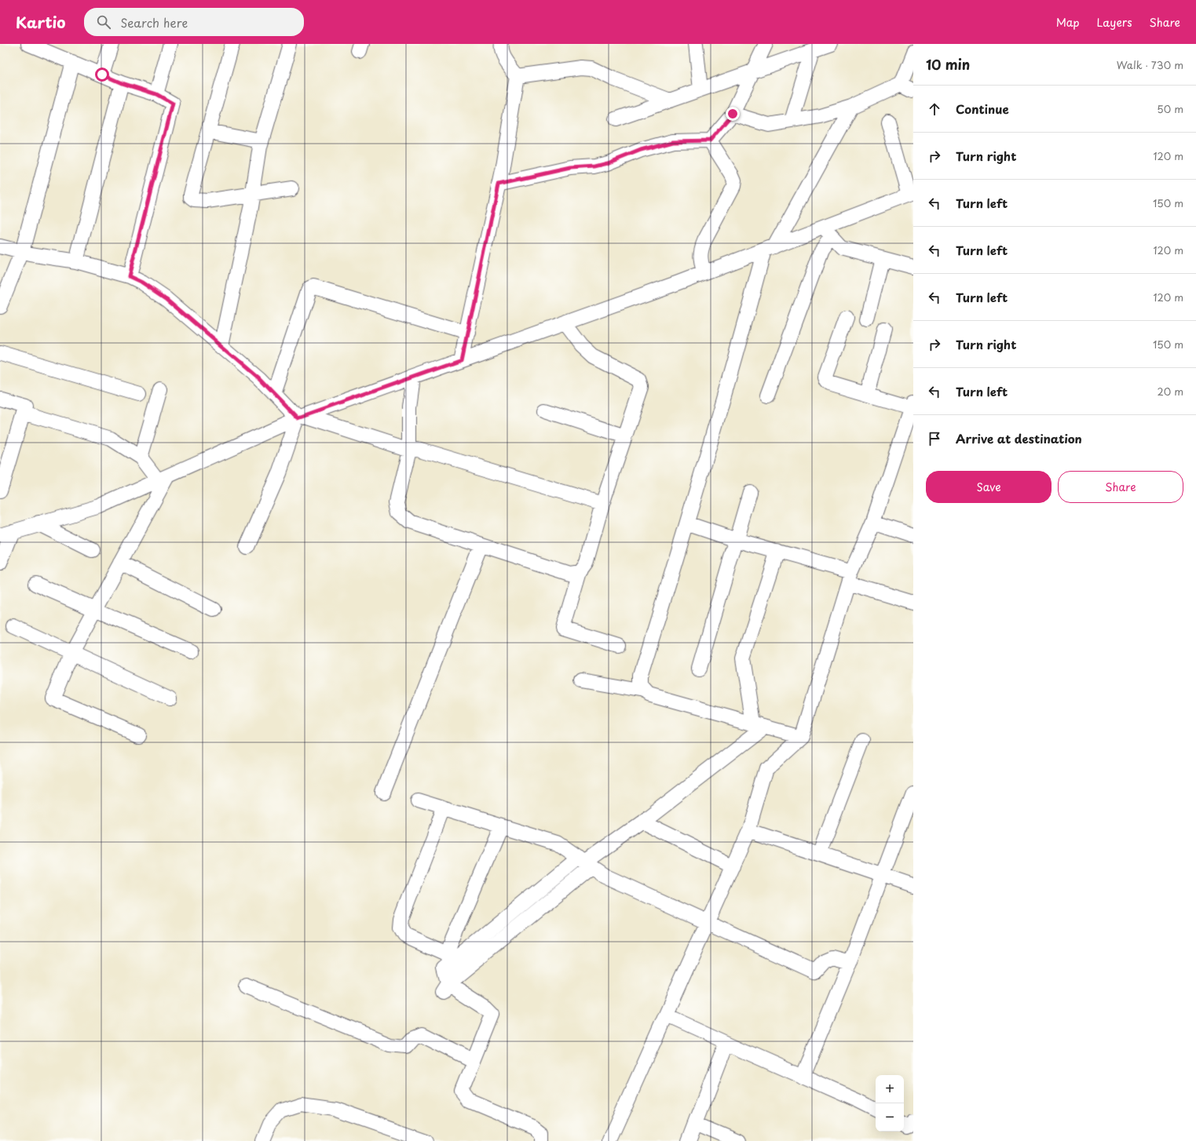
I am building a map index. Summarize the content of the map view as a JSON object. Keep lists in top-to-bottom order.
{
  "page": {
    "header": "Kartio",
    "search": "Search here",
    "nav": ["Map", "Layers", "Share"],
    "heading": ["10 min", "Walk · 730 m"],
    "list": [
      ["Continue", "50 m"],
      ["Turn right", "120 m"],
      ["Turn left", "150 m"],
      ["Turn left", "120 m"],
      ["Turn left", "120 m"],
      ["Turn right", "150 m"],
      ["Turn left", "20 m"],
      "Arrive at destination"
    ],
    "buttons": ["Save", "Share"],
    "map_buttons": ["+", "−"]
  }
}
